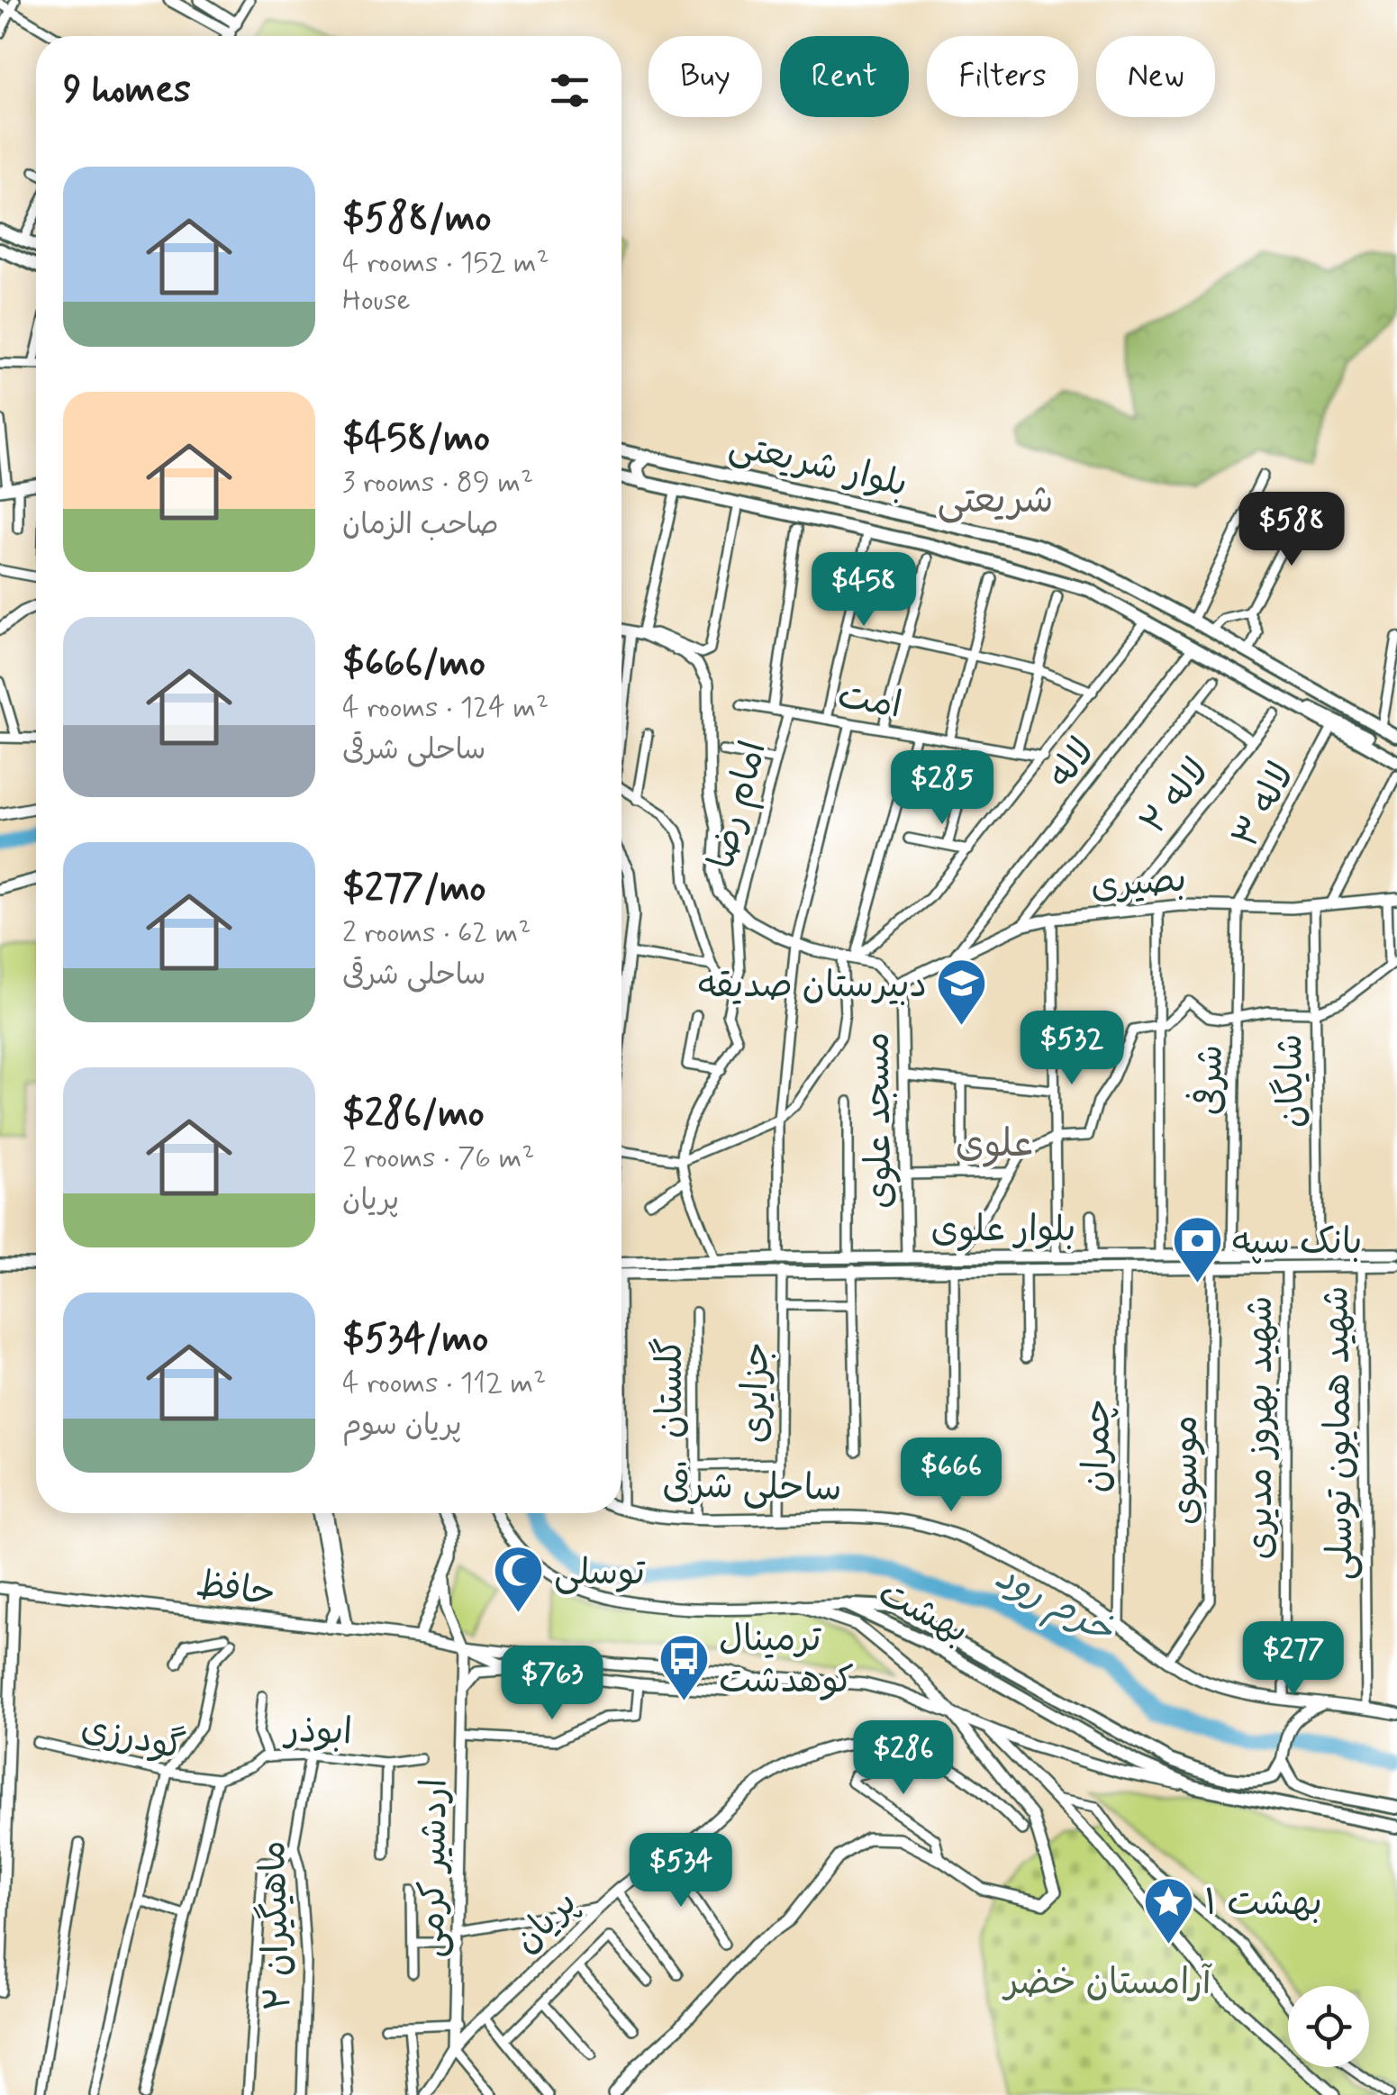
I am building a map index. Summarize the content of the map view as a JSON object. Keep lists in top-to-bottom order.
{
  "streets": {
    "main road": [
      "بلوار شریعتی",
      "بصیری",
      "مسجد علوی",
      "بلوار علوی",
      "ساحلی شرقی",
      "حافظ",
      "بهشت",
      "اردشیر کرمی",
      "پریان"
    ],
    "street": [
      "امت",
      "لاله",
      "لاله ۲",
      "امام رضا",
      "لاله ۳",
      "شرفی",
      "شایگان",
      "گلستان",
      "جزایری",
      "شهید بهروز مدیری",
      "شهید همایون توسلی",
      "چمران",
      "موسوی",
      "ابوذر",
      "گودرزی",
      "ماهیگیران ۲"
    ]
  },
  "crossings": [
    ["بلوار شریعتی", "لاله"],
    ["بلوار شریعتی", "لاله ۳"],
    ["امت", "امام رضا"],
    ["امت", "جزایری"],
    ["لاله", "بصیری"],
    ["لاله ۲", "بصیری"],
    ["لاله ۳", "بصیری"],
    ["لاله ۳", "شرفی"],
    ["بصیری", "شرفی"],
    ["بصیری", "شایگان"],
    ["بصیری", "مسجد علوی"],
    ["شرفی", "بلوار علوی"],
    ["شایگان", "بلوار علوی"],
    ["مسجد علوی", "بلوار علوی"],
    ["بلوار علوی", "جزایری"],
    ["بلوار علوی", "شهید بهروز مدیری"],
    ["بلوار علوی", "شهید همایون توسلی"],
    ["بلوار علوی", "چمران"],
    ["بلوار علوی", "موسوی"],
    ["گلستان", "ساحلی شرقی"],
    ["جزایری", "ساحلی شرقی"],
    ["شهید بهروز مدیری", "ساحلی شرقی"],
    ["شهید همایون توسلی", "ساحلی شرقی"],
    ["چمران", "ساحلی شرقی"],
    ["موسوی", "ساحلی شرقی"],
    ["حافظ", "اردشیر کرمی"],
    ["ابوذر", "گودرزی"],
    ["ابوذر", "ماهیگیران ۲"],
    ["اردشیر کرمی", "پریان"]
  ],
  "districts": ["شریعتی", "علوی"],
  "water": ["خرم رود"],
  "parks": ["آرامستان خضر"],
  "places": {
    "school or university": ["دبیرستان صدیقه"],
    "bank": ["بانک سپه"],
    "mosque": ["توسلی"],
    "bus stop": ["ترمینال کوهدشت"],
    "place": ["بهشت ۱"]
  },
  "page": {
    "chip": [
      "Buy",
      "Rent",
      "Filters",
      "New"
    ],
    "heading": "9 homes",
    "list": [
      {
        "name": "$588/mo",
        "note": "4 rooms · 152 m² · House"
      },
      {
        "name": "$458/mo",
        "note": "3 rooms · 89 m² · صاحب الزمان"
      },
      {
        "name": "$666/mo",
        "note": "4 rooms · 124 m² · ساحلی شرقی"
      },
      {
        "name": "$277/mo",
        "note": "2 rooms · 62 m² · ساحلی شرقی"
      },
      {
        "name": "$286/mo",
        "note": "2 rooms · 76 m² · پریان"
      },
      {
        "name": "$534/mo",
        "note": "4 rooms · 112 m² · پریان سوم"
      }
    ],
    "price": [
      "$588",
      "$458",
      "$285",
      "$532",
      "$666",
      "$277",
      "$763",
      "$286",
      "$534"
    ]
  }
}
